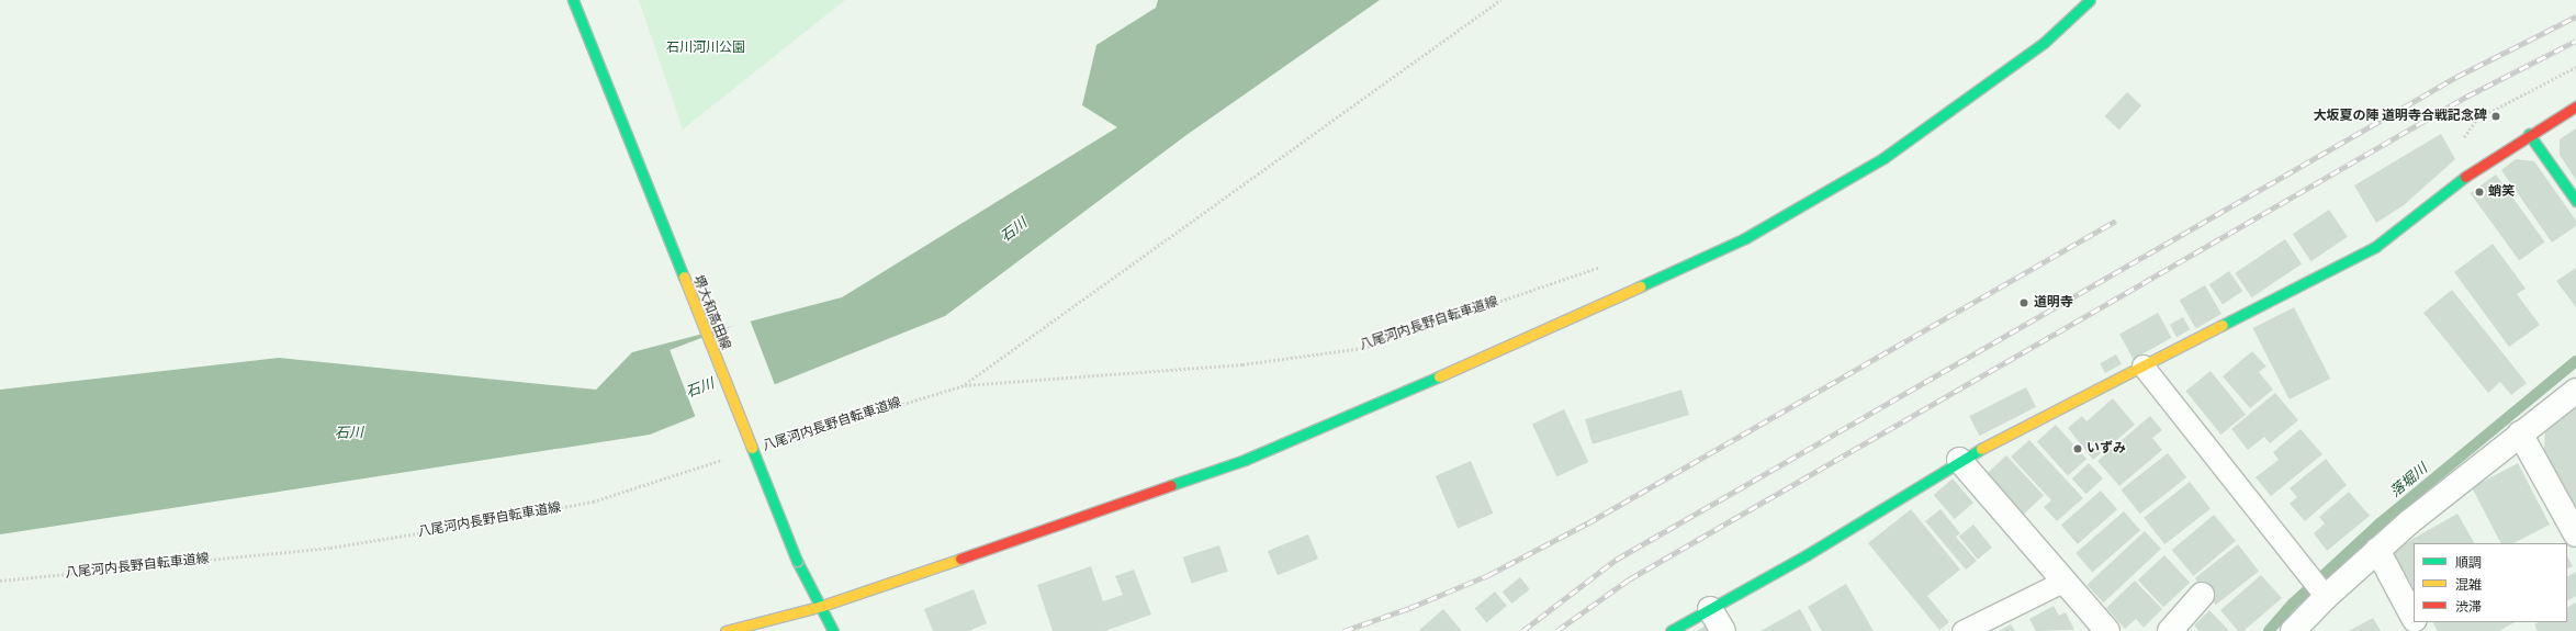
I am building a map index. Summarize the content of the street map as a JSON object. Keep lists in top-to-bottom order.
{
  "streets": {
    "street": ["堺大和高田線"],
    "path": ["八尾河内長野自転車道線"]
  },
  "water": ["石川", "落堀川"],
  "parks": ["石川河川公園"],
  "places": [
    "大坂夏の陣 道明寺合戦記念碑",
    "蛸笑",
    "道明寺",
    "いずみ"
  ],
  "legend": ["順調", "混雑", "渋滞"]
}
